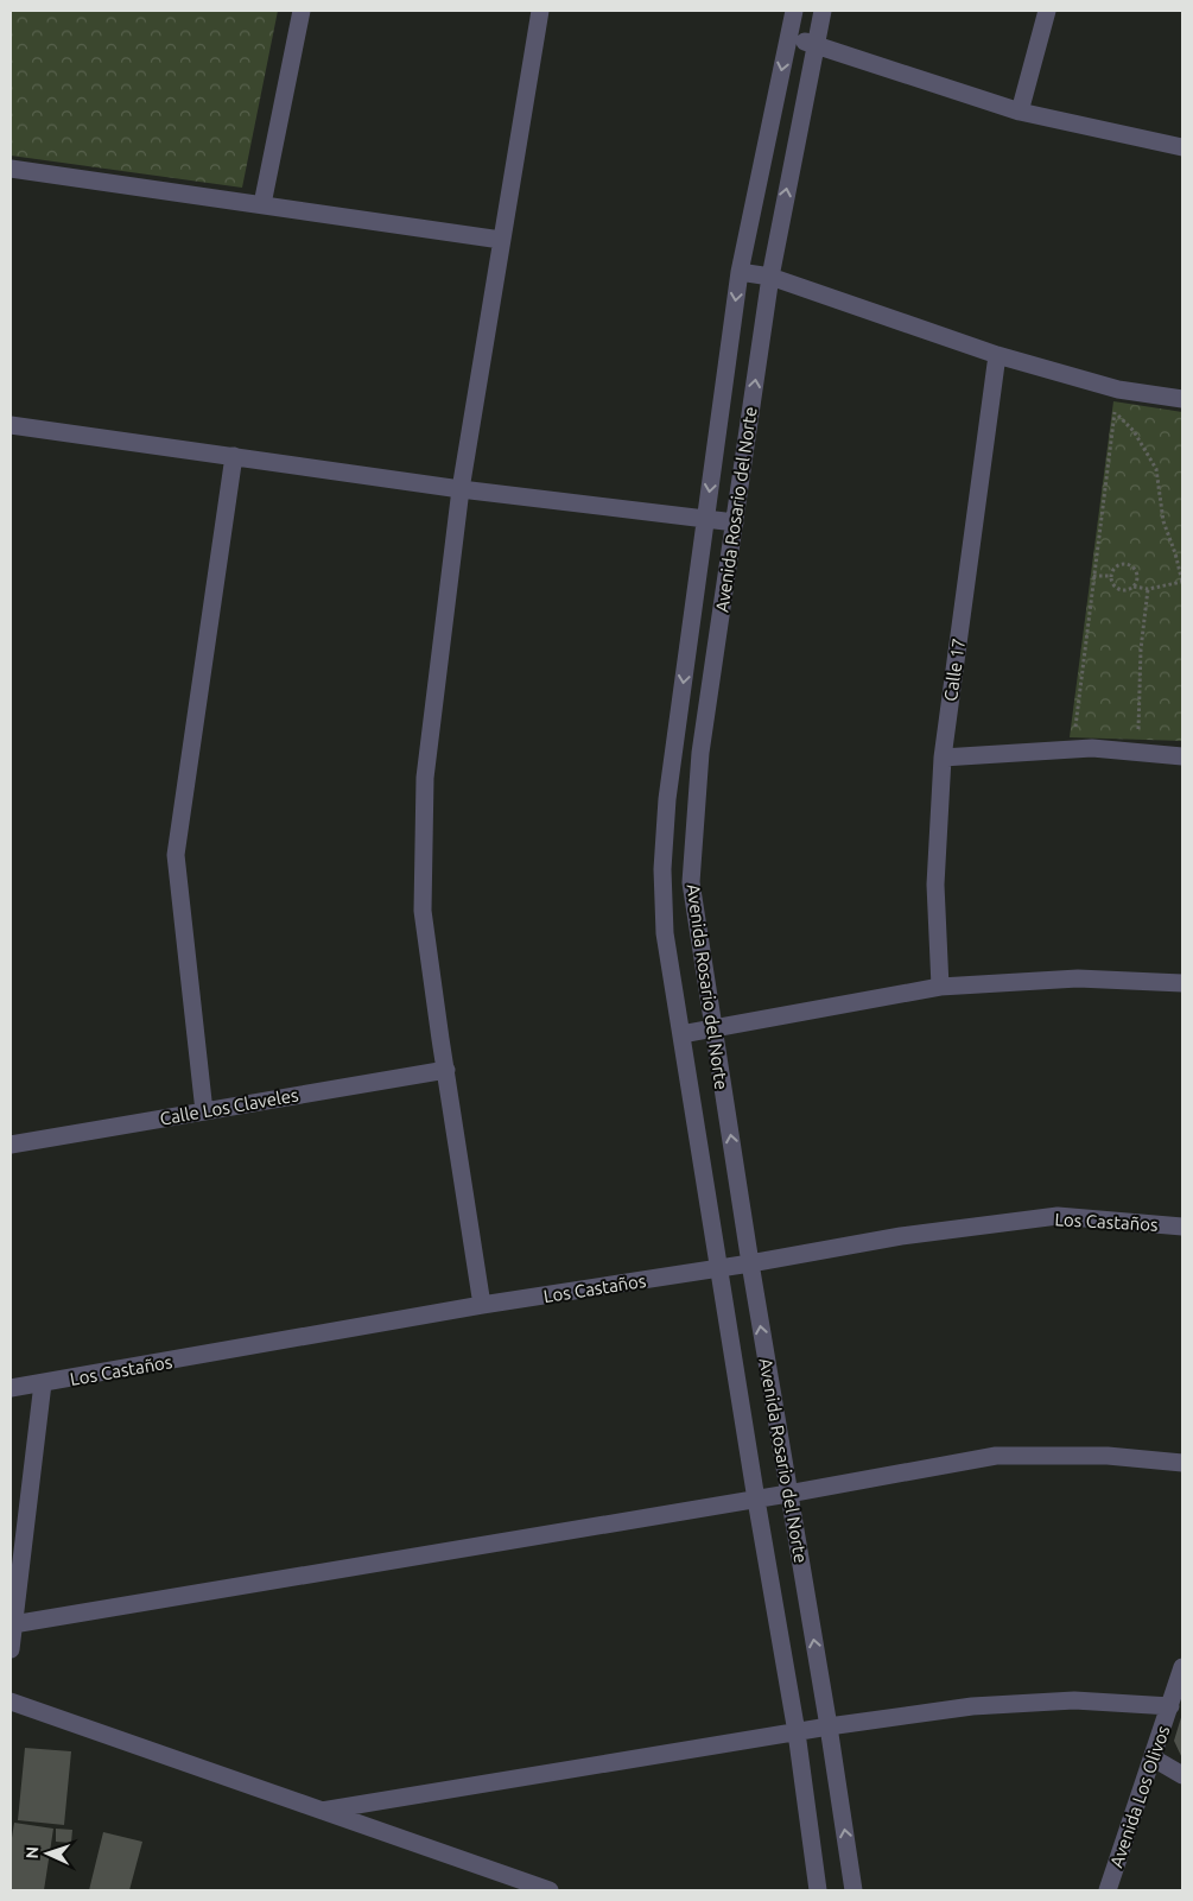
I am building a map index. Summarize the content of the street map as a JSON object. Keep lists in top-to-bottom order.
{
  "streets": {
    "street": [
      "Avenida Rosario del Norte",
      "Calle 17",
      "Calle Los Claveles",
      "Los Castaños",
      "Avenida Los Olivos"
    ]
  },
  "crossings": [
    ["Avenida Rosario del Norte", "Los Castaños"]
  ],
  "north": "left"
}
